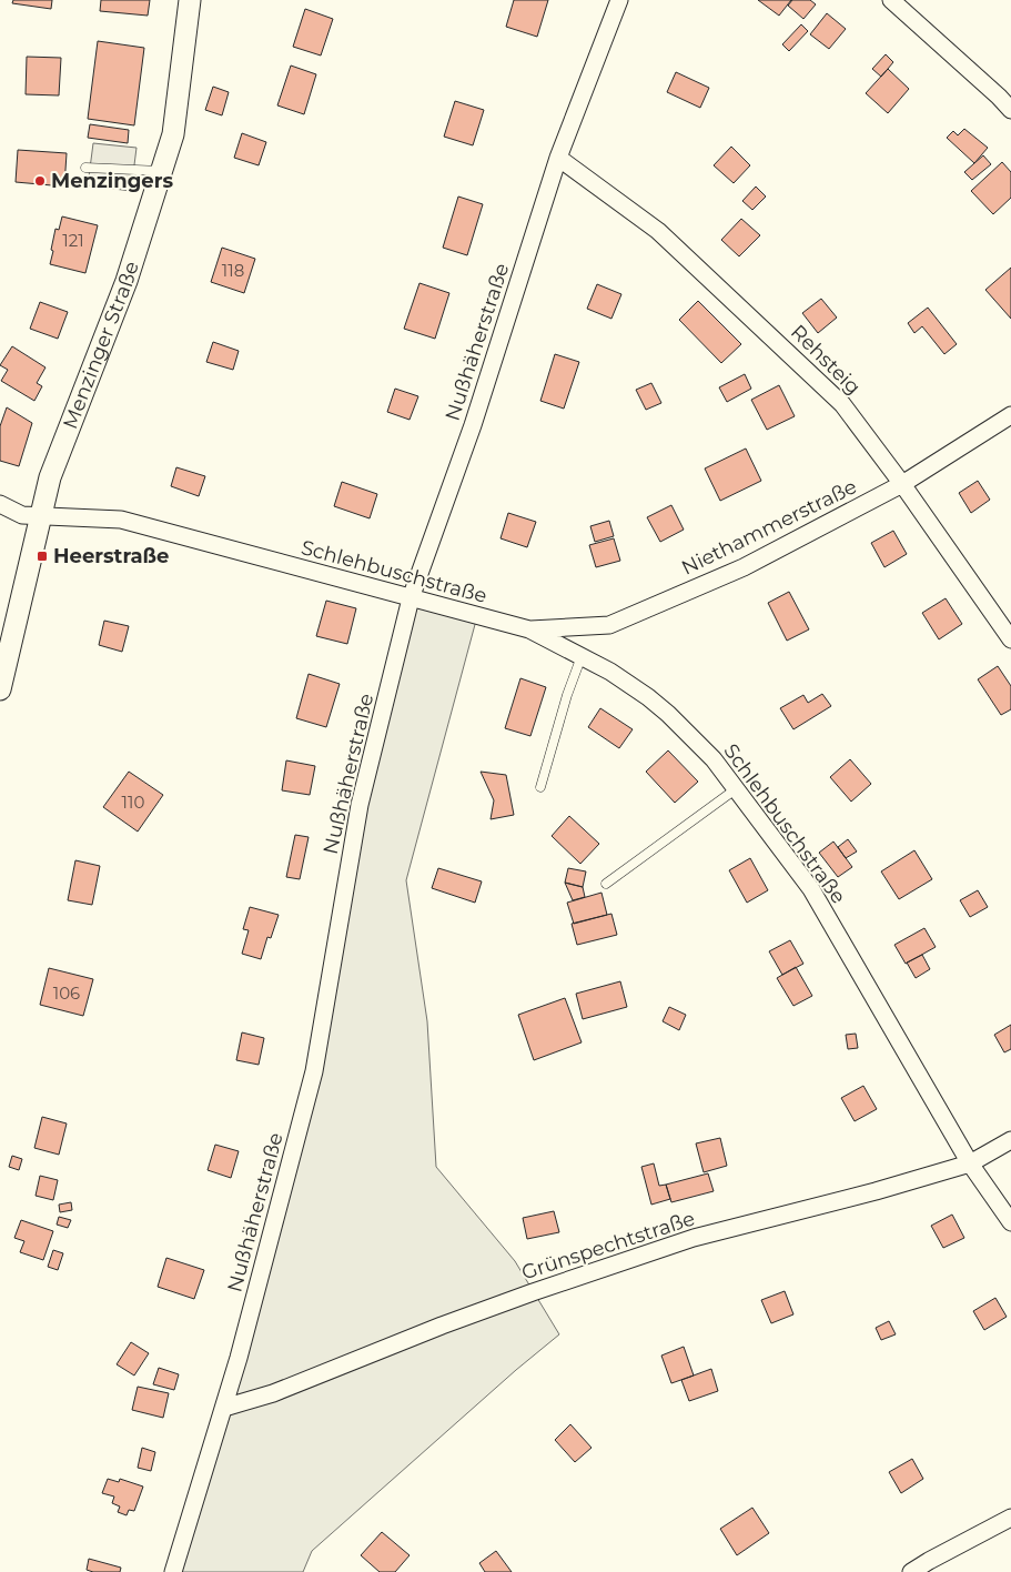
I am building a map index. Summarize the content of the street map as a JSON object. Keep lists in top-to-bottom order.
{
  "streets": {
    "street": [
      "Nußhäherstraße",
      "Menzinger Straße",
      "Rehsteig",
      "Niethammerstraße",
      "Schlehbuschstraße",
      "Grünspechtstraße"
    ]
  },
  "crossings": [
    ["Nußhäherstraße", "Rehsteig"],
    ["Nußhäherstraße", "Schlehbuschstraße"],
    ["Nußhäherstraße", "Grünspechtstraße"],
    ["Menzinger Straße", "Schlehbuschstraße"],
    ["Rehsteig", "Niethammerstraße"],
    ["Niethammerstraße", "Schlehbuschstraße"],
    ["Schlehbuschstraße", "Grünspechtstraße"]
  ],
  "places": {
    "other": ["Menzingers"],
    "transit": ["Heerstraße"]
  },
  "house_numbers": [
    "121",
    "118",
    "110",
    "106"
  ]
}
